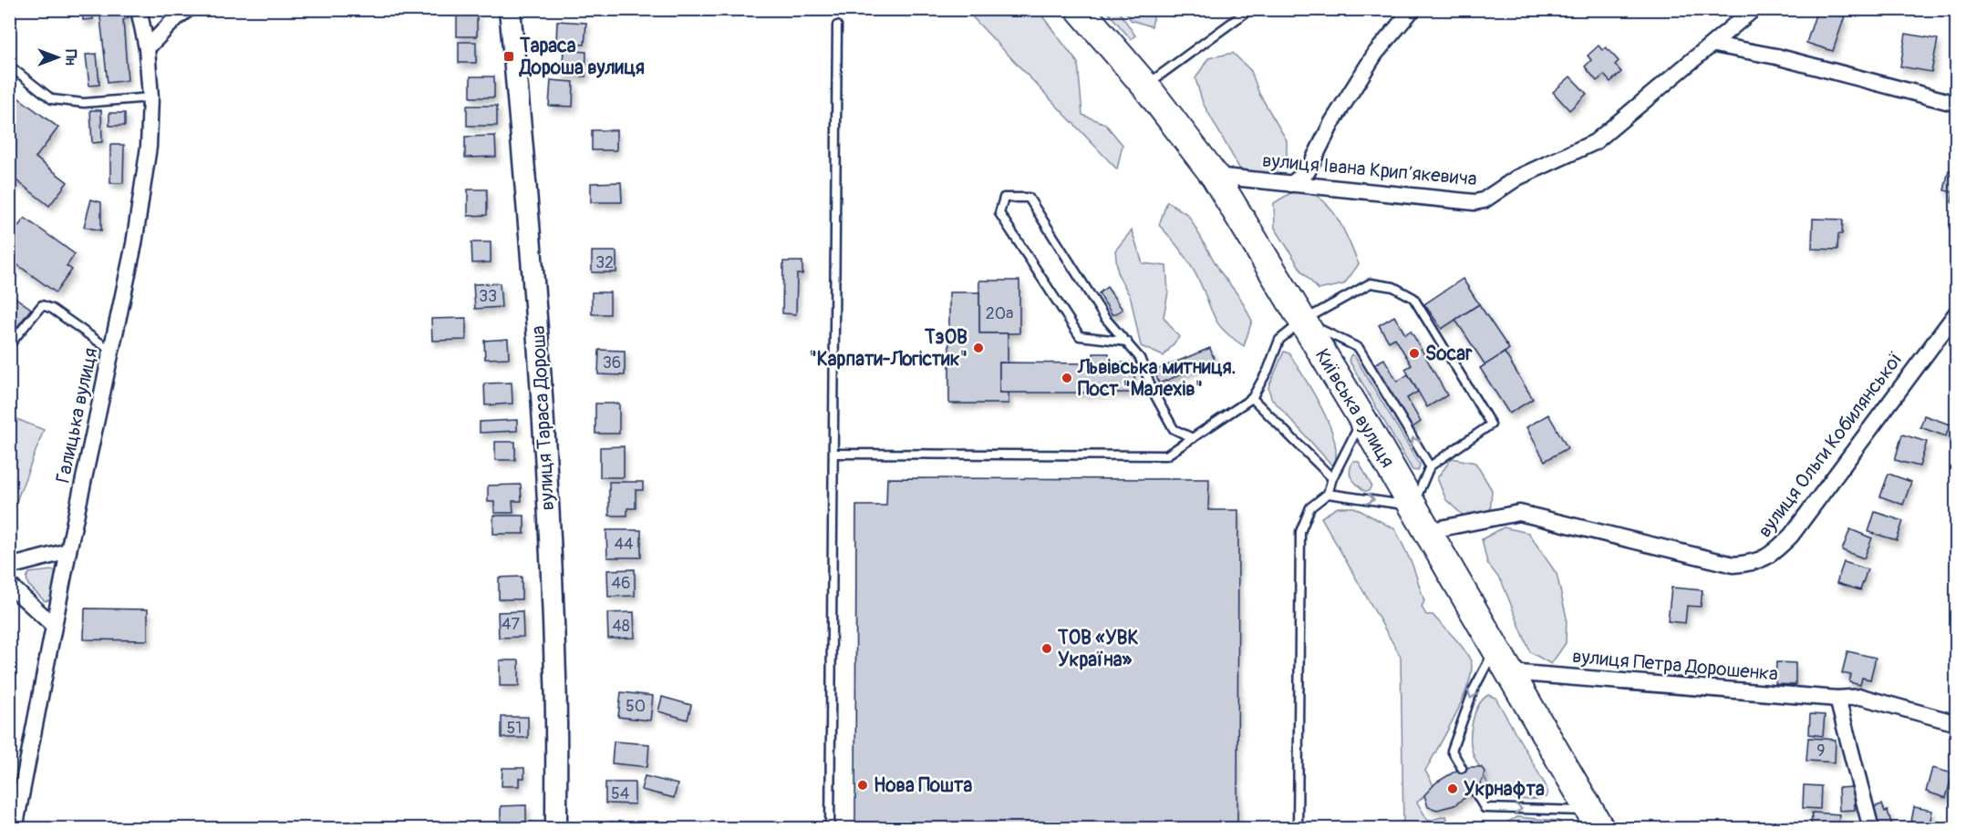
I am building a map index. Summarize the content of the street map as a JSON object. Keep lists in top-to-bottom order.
{
  "streets": {
    "highway": ["Київська вулиця"],
    "street": [
      "вулиця Івана Крипʼякевича",
      "Галицька вулиця",
      "вулиця Тараса Дороша",
      "вулиця Ольги Кобилянської",
      "вулиця Петра Дорошенка"
    ]
  },
  "crossings": [
    ["вулиця Івана Крипʼякевича", "Київська вулиця"],
    ["Київська вулиця", "вулиця Ольги Кобилянської"],
    ["Київська вулиця", "вулиця Петра Дорошенка"]
  ],
  "places": {
    "transit": ["Тараса Дороша вулиця"],
    "other": [
      "ТзОВ \"Карпати-Логістик\"",
      "Socar",
      "Львівська митниця. Пост \"Малехів\"",
      "ТОВ «УВК Україна»",
      "Нова Пошта",
      "Укрнафта"
    ]
  },
  "house_numbers": [
    "32",
    "33",
    "20а",
    "36",
    "44",
    "46",
    "47",
    "48",
    "50",
    "51",
    "9",
    "54"
  ],
  "north": "right"
}
